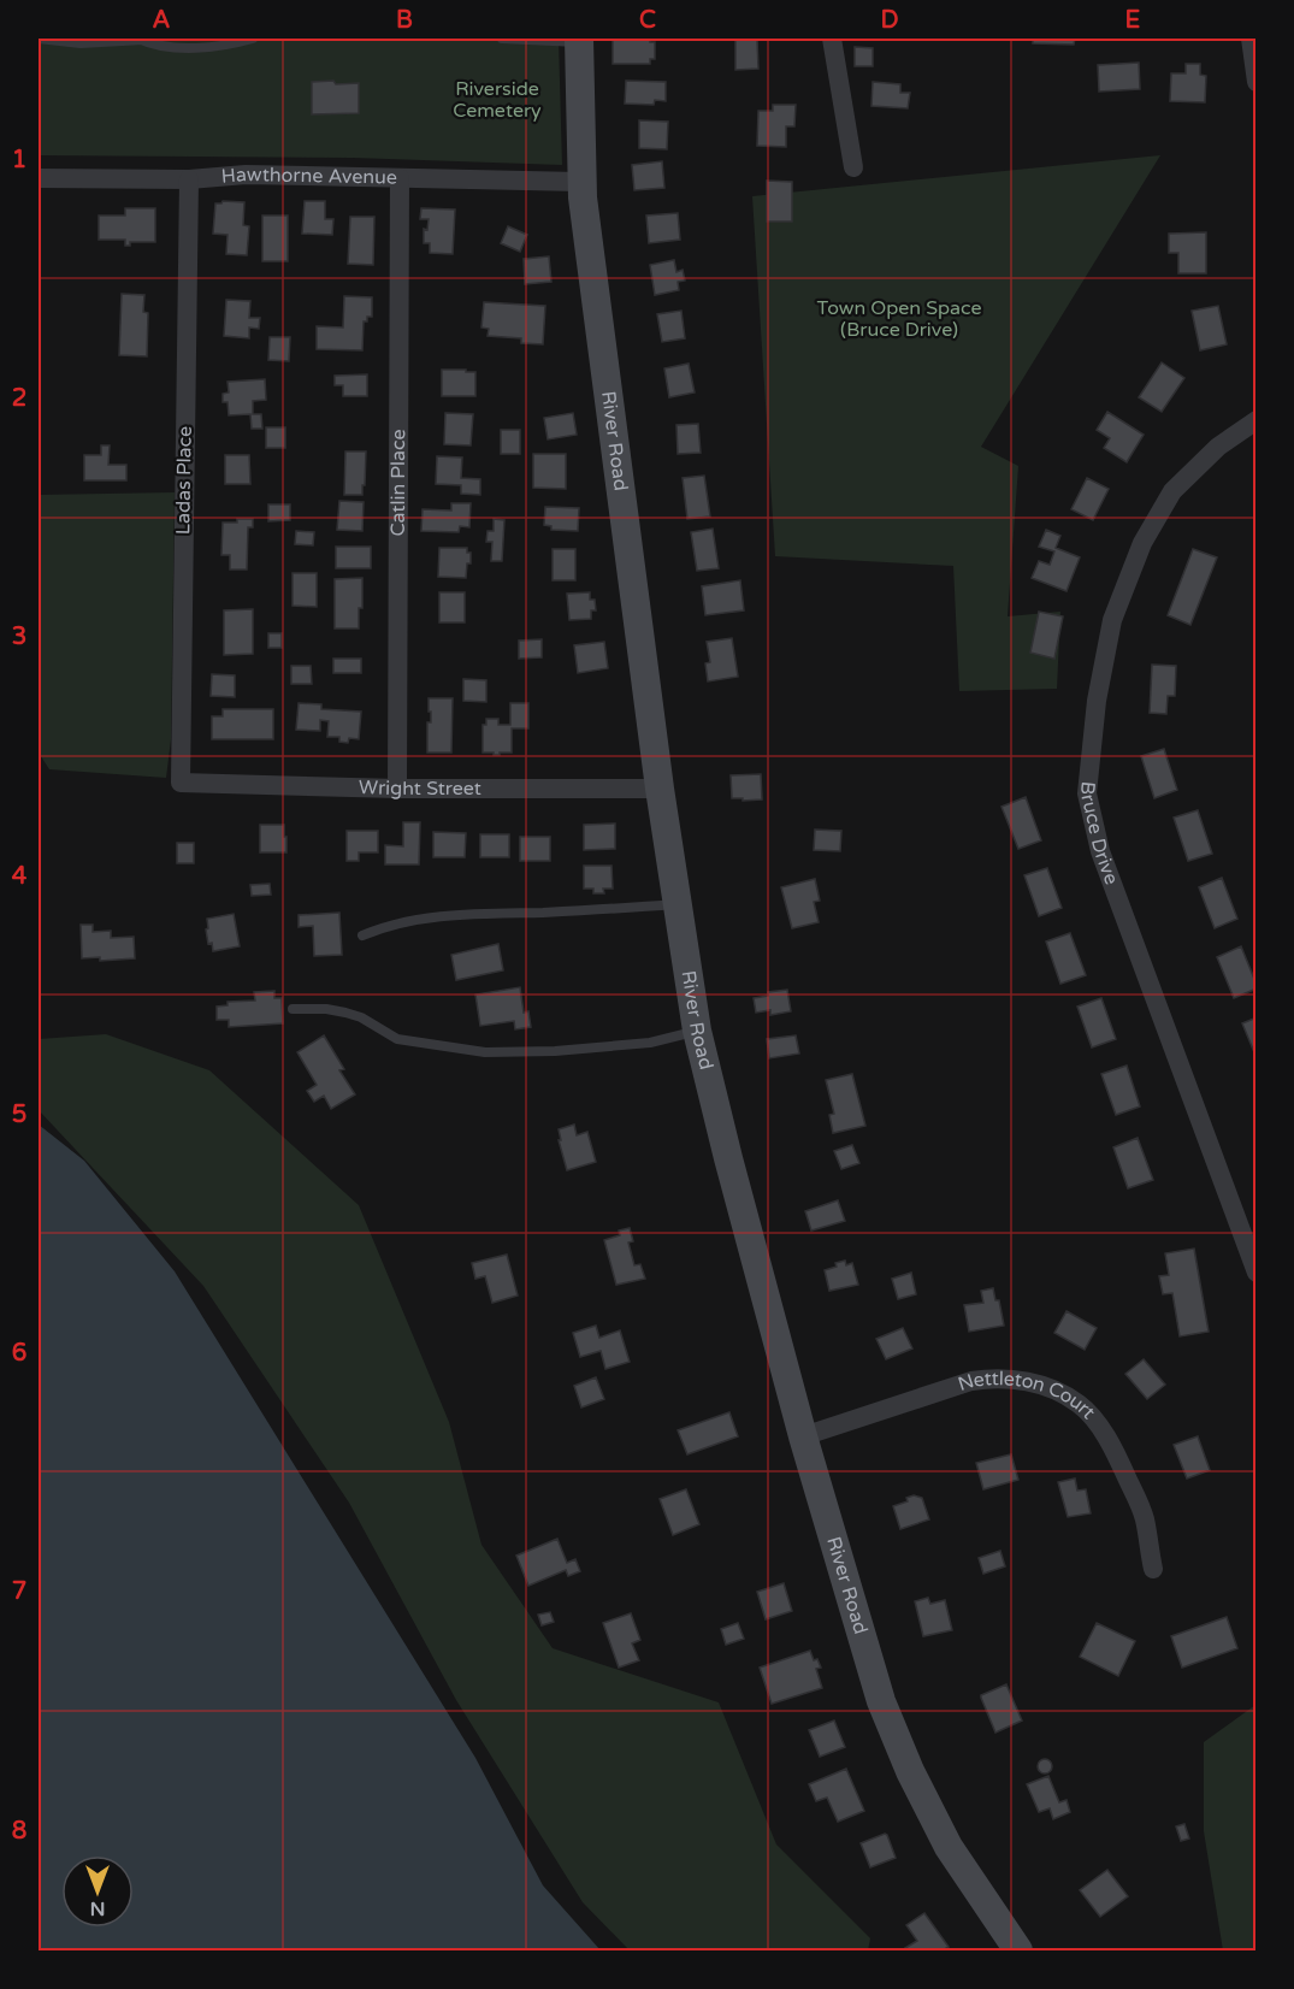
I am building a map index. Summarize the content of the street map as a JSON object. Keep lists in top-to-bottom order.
{
  "streets": {
    "main road": ["River Road"],
    "street": [
      "Hawthorne Avenue",
      "Ladas Place",
      "Catlin Place",
      "Wright Street",
      "Bruce Drive",
      "Nettleton Court"
    ]
  },
  "crossings": [
    ["Hawthorne Avenue", "River Road"],
    ["Hawthorne Avenue", "Ladas Place"],
    ["Hawthorne Avenue", "Catlin Place"],
    ["River Road", "Wright Street"],
    ["River Road", "Nettleton Court"],
    ["Ladas Place", "Wright Street"],
    ["Catlin Place", "Wright Street"]
  ],
  "parks": ["Riverside Cemetery", "Town Open Space (Bruce Drive)"],
  "north": "bottom",
  "grid": {
    "columns": [
      "A",
      "B",
      "C",
      "D",
      "E"
    ],
    "rows": [
      "1",
      "2",
      "3",
      "4",
      "5",
      "6",
      "7",
      "8"
    ]
  }
}
